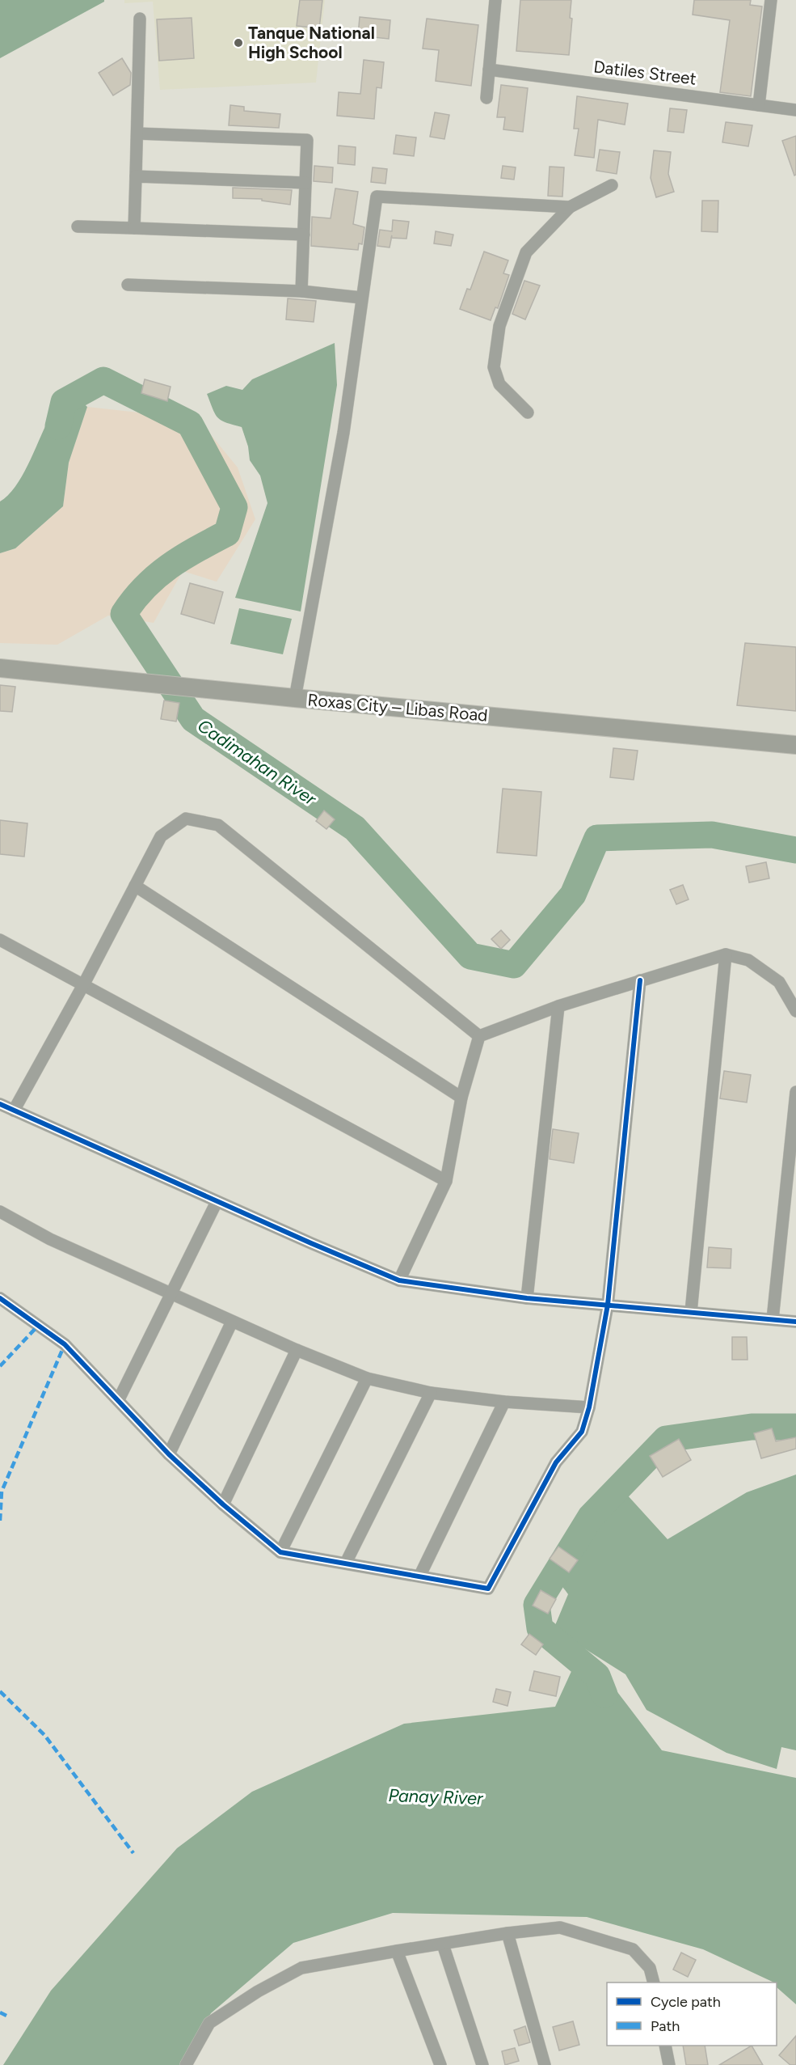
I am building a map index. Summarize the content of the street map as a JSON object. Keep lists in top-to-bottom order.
{
  "streets": {
    "main road": ["Roxas City – Libas Road"],
    "street": ["Datiles Street"]
  },
  "water": ["Cadimahan River", "Panay River"],
  "places": ["Tanque National High School"],
  "legend": ["Cycle path", "Path"]
}
